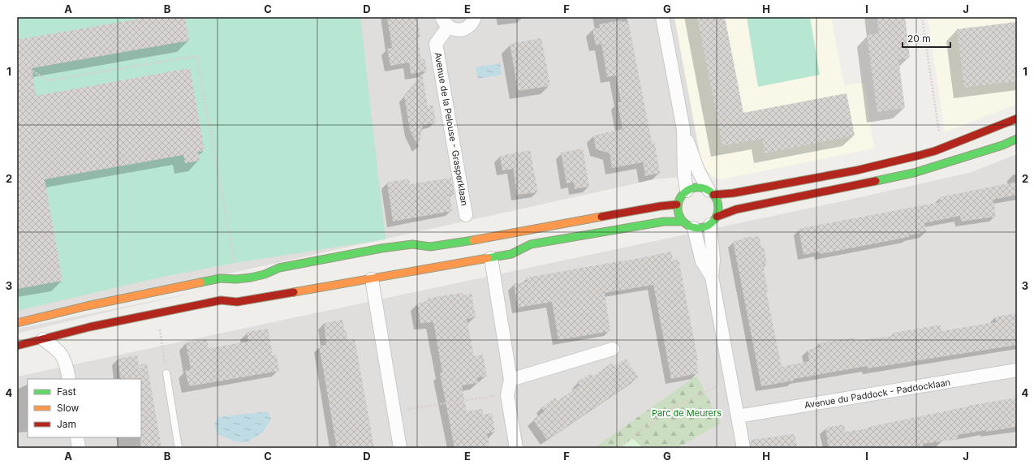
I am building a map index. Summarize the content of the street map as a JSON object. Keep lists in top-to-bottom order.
{
  "streets": {
    "street": ["Avenue de la Pelouse - Grasperklaan", "Avenue du Paddock - Paddocklaan"]
  },
  "parks": ["Parc de Meurers"],
  "legend": ["Fast", "Slow", "Jam"],
  "scale_bar": "20 m",
  "grid": {
    "columns": [
      "A",
      "B",
      "C",
      "D",
      "E",
      "F",
      "G",
      "H",
      "I",
      "J"
    ],
    "rows": [
      "1",
      "2",
      "3",
      "4"
    ]
  }
}
